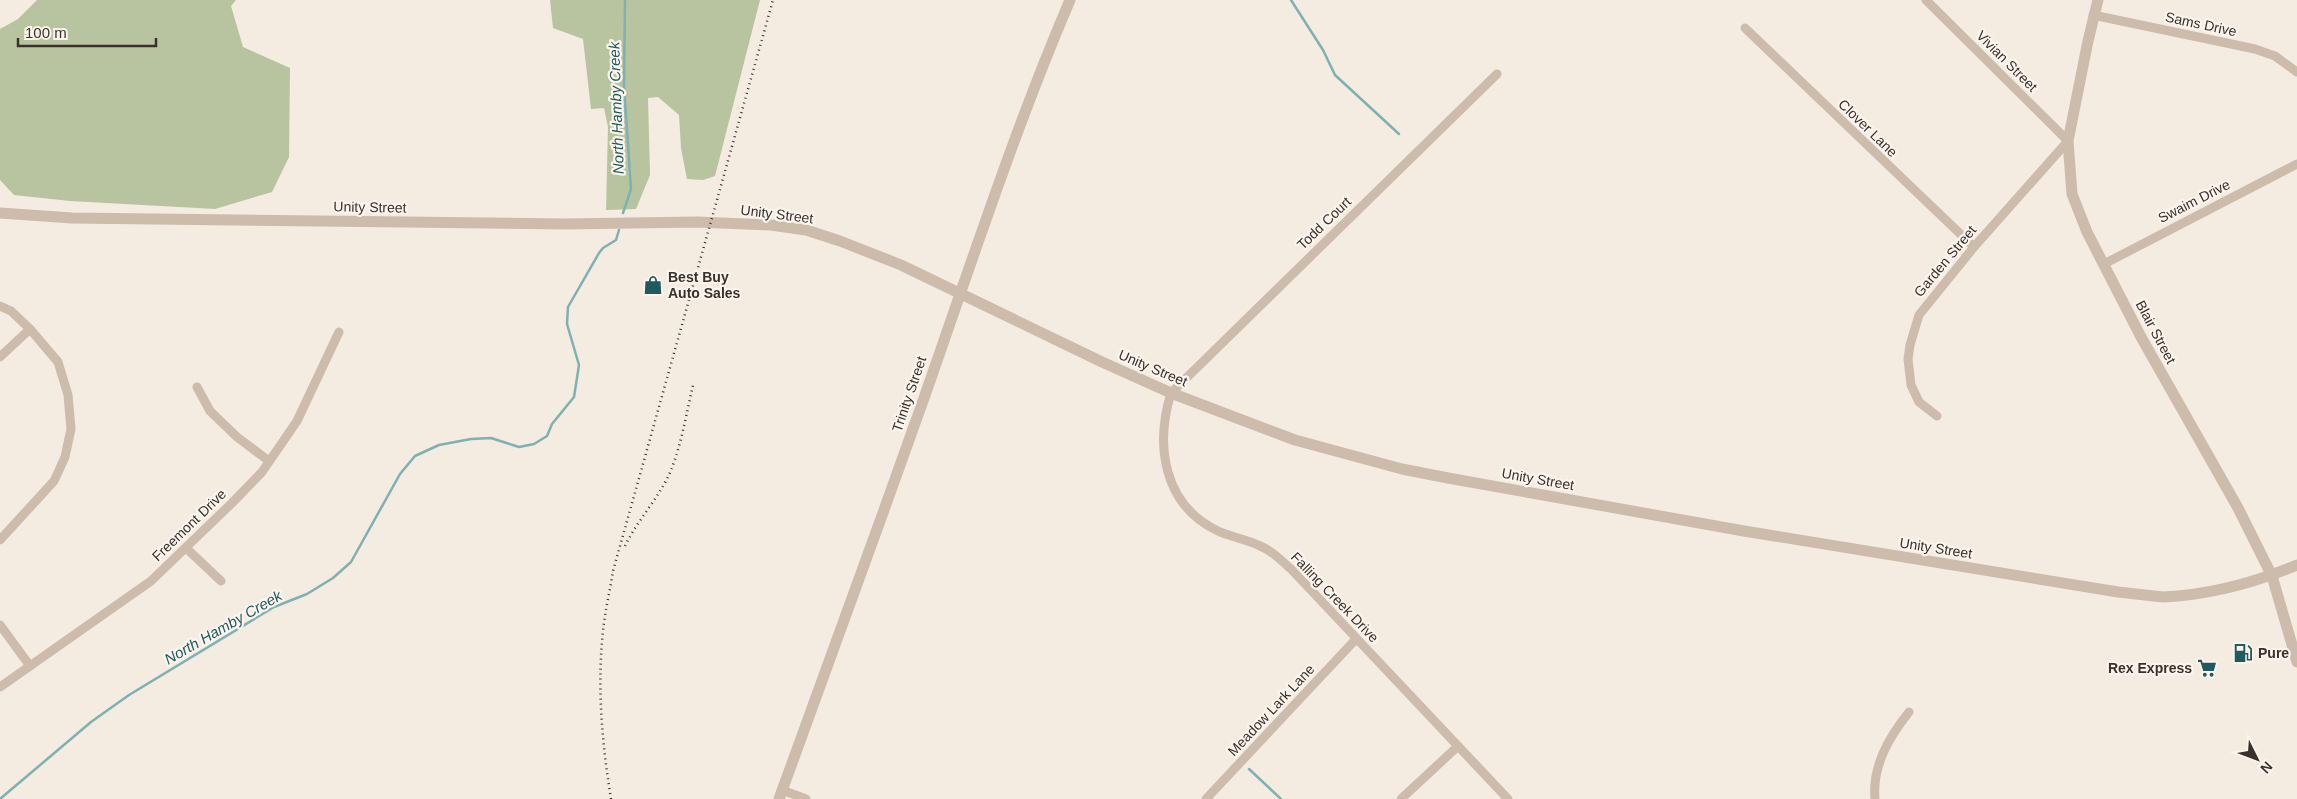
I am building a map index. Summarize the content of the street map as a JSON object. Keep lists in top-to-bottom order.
{
  "streets": {
    "street": [
      "Sams Drive",
      "Vivian Street",
      "Clover Lane",
      "Swaim Drive",
      "Unity Street",
      "Todd Court",
      "Garden Street",
      "Blair Street",
      "Trinity Street",
      "Freemont Drive",
      "Falling Creek Drive",
      "Meadow Lark Lane"
    ]
  },
  "crossings": [
    ["Sams Drive", "Blair Street"],
    ["Vivian Street", "Garden Street"],
    ["Vivian Street", "Blair Street"],
    ["Clover Lane", "Garden Street"],
    ["Swaim Drive", "Blair Street"],
    ["Unity Street", "Todd Court"],
    ["Unity Street", "Blair Street"],
    ["Unity Street", "Trinity Street"],
    ["Unity Street", "Falling Creek Drive"],
    ["Todd Court", "Falling Creek Drive"],
    ["Garden Street", "Blair Street"],
    ["Falling Creek Drive", "Meadow Lark Lane"]
  ],
  "water": ["North Hamby Creek"],
  "places": {
    "shop": ["Best Buy Auto Sales"],
    "fuel station": ["Pure"],
    "supermarket": ["Rex Express"]
  },
  "scale_bar": "100 m",
  "north": "bottom right"
}
